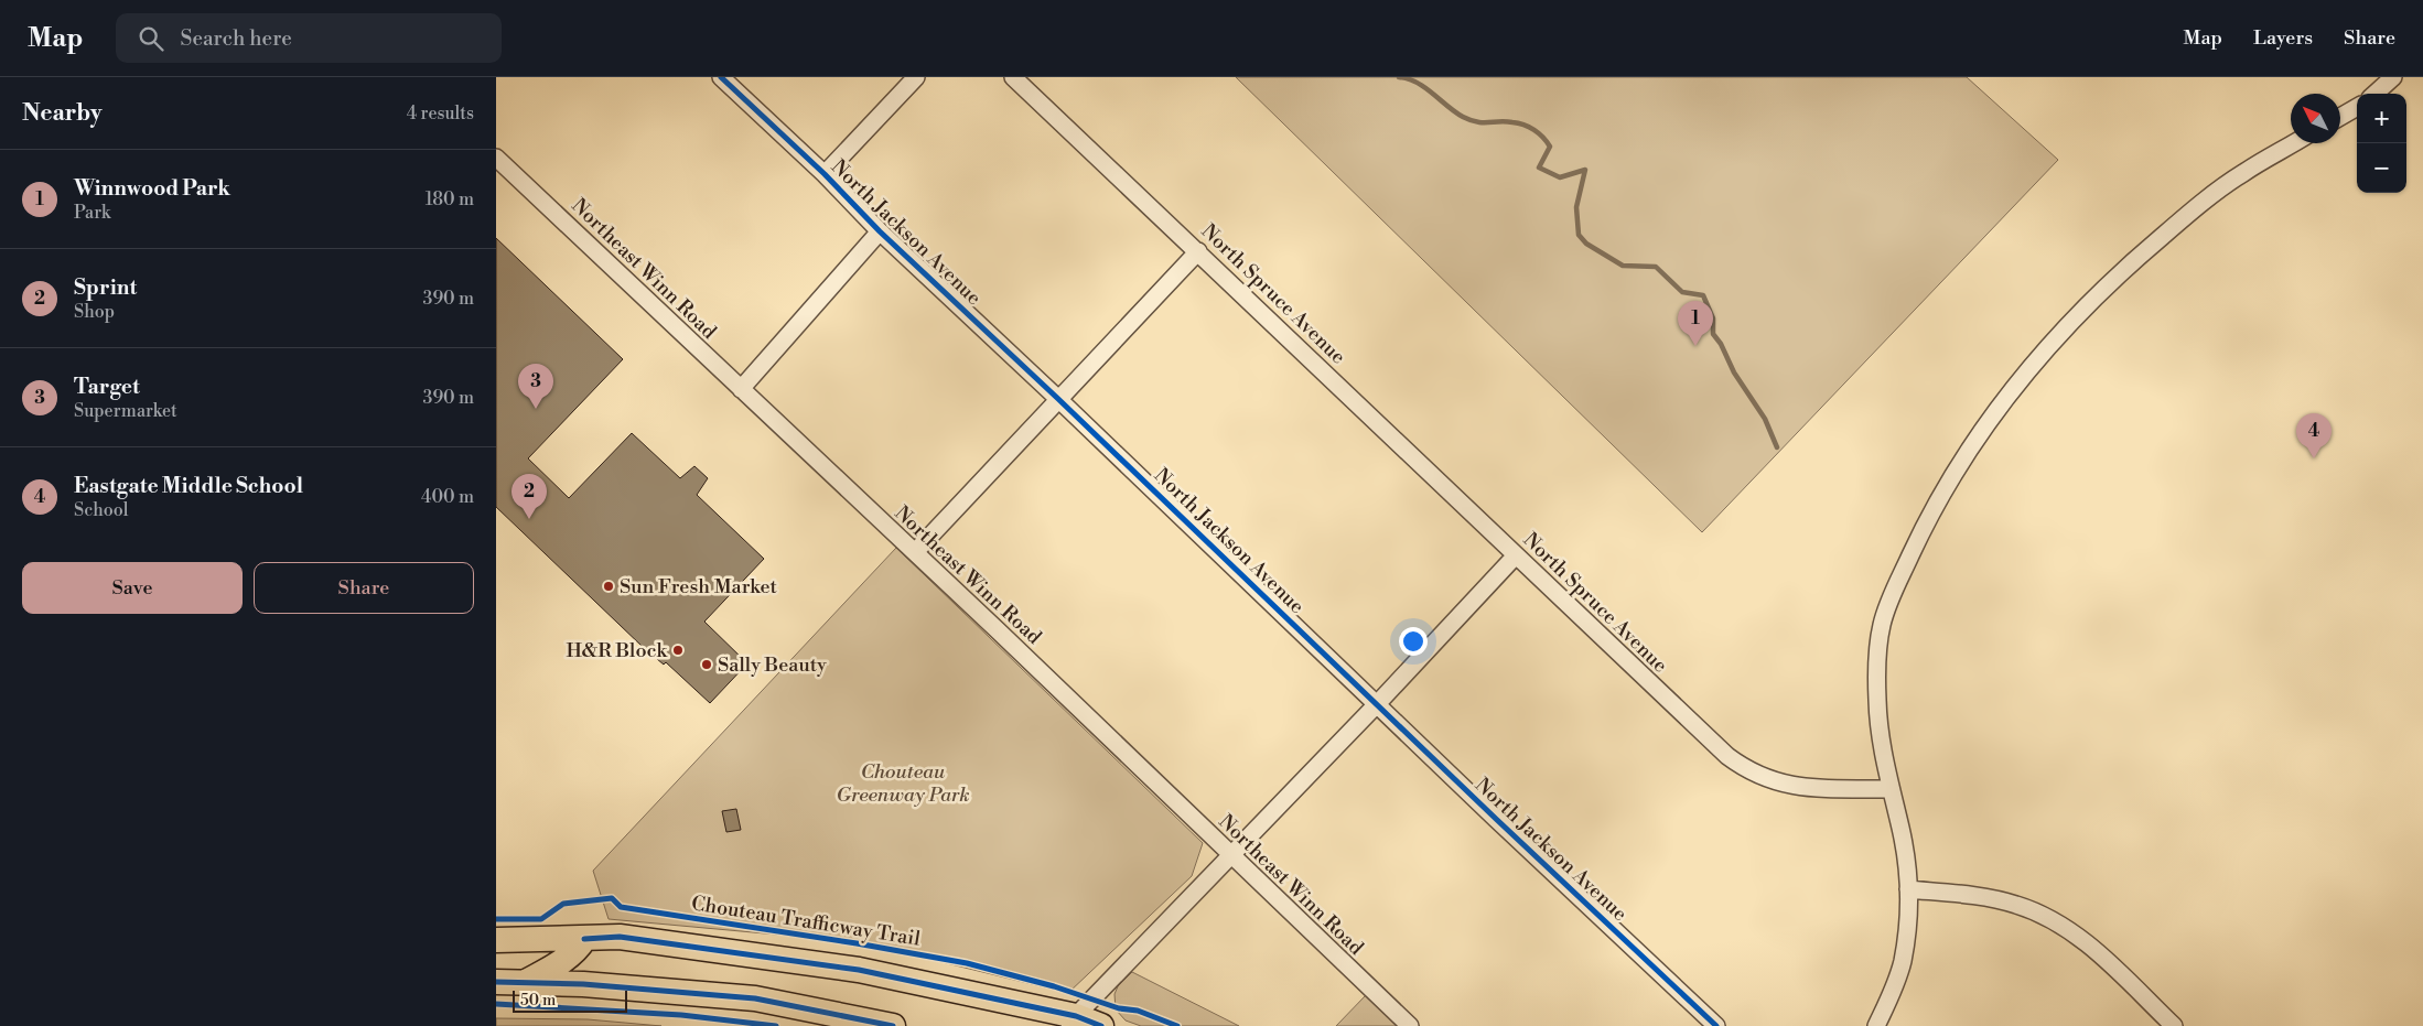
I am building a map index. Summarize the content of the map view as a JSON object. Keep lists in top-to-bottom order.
{
  "streets": {
    "street": ["North Jackson Avenue", "Northeast Winn Road", "North Spruce Avenue"],
    "cycle path": ["Chouteau Trafficway Trail"]
  },
  "parks": ["Chouteau Greenway Park"],
  "places": ["Sun Fresh Market", "H&R Block", "Sally Beauty"],
  "scale_bar": "50 m",
  "north": "top left",
  "page": {
    "header": "Map",
    "search": "Search here",
    "nav": ["Map", "Layers", "Share"],
    "heading": ["Nearby", "4 results"],
    "map_buttons": ["+", "−"],
    "list": [
      {
        "mark": "1",
        "name": "Winnwood Park",
        "note": "Park",
        "value": "180 m"
      },
      {
        "mark": "2",
        "name": "Sprint",
        "note": "Shop",
        "value": "390 m"
      },
      {
        "mark": "3",
        "name": "Target",
        "note": "Supermarket",
        "value": "390 m"
      },
      {
        "mark": "4",
        "name": "Eastgate Middle School",
        "note": "School",
        "value": "400 m"
      }
    ],
    "pins": [
      "1",
      "3",
      "4",
      "2"
    ],
    "buttons": ["Save", "Share"],
    "scale": "50 m"
  }
}
